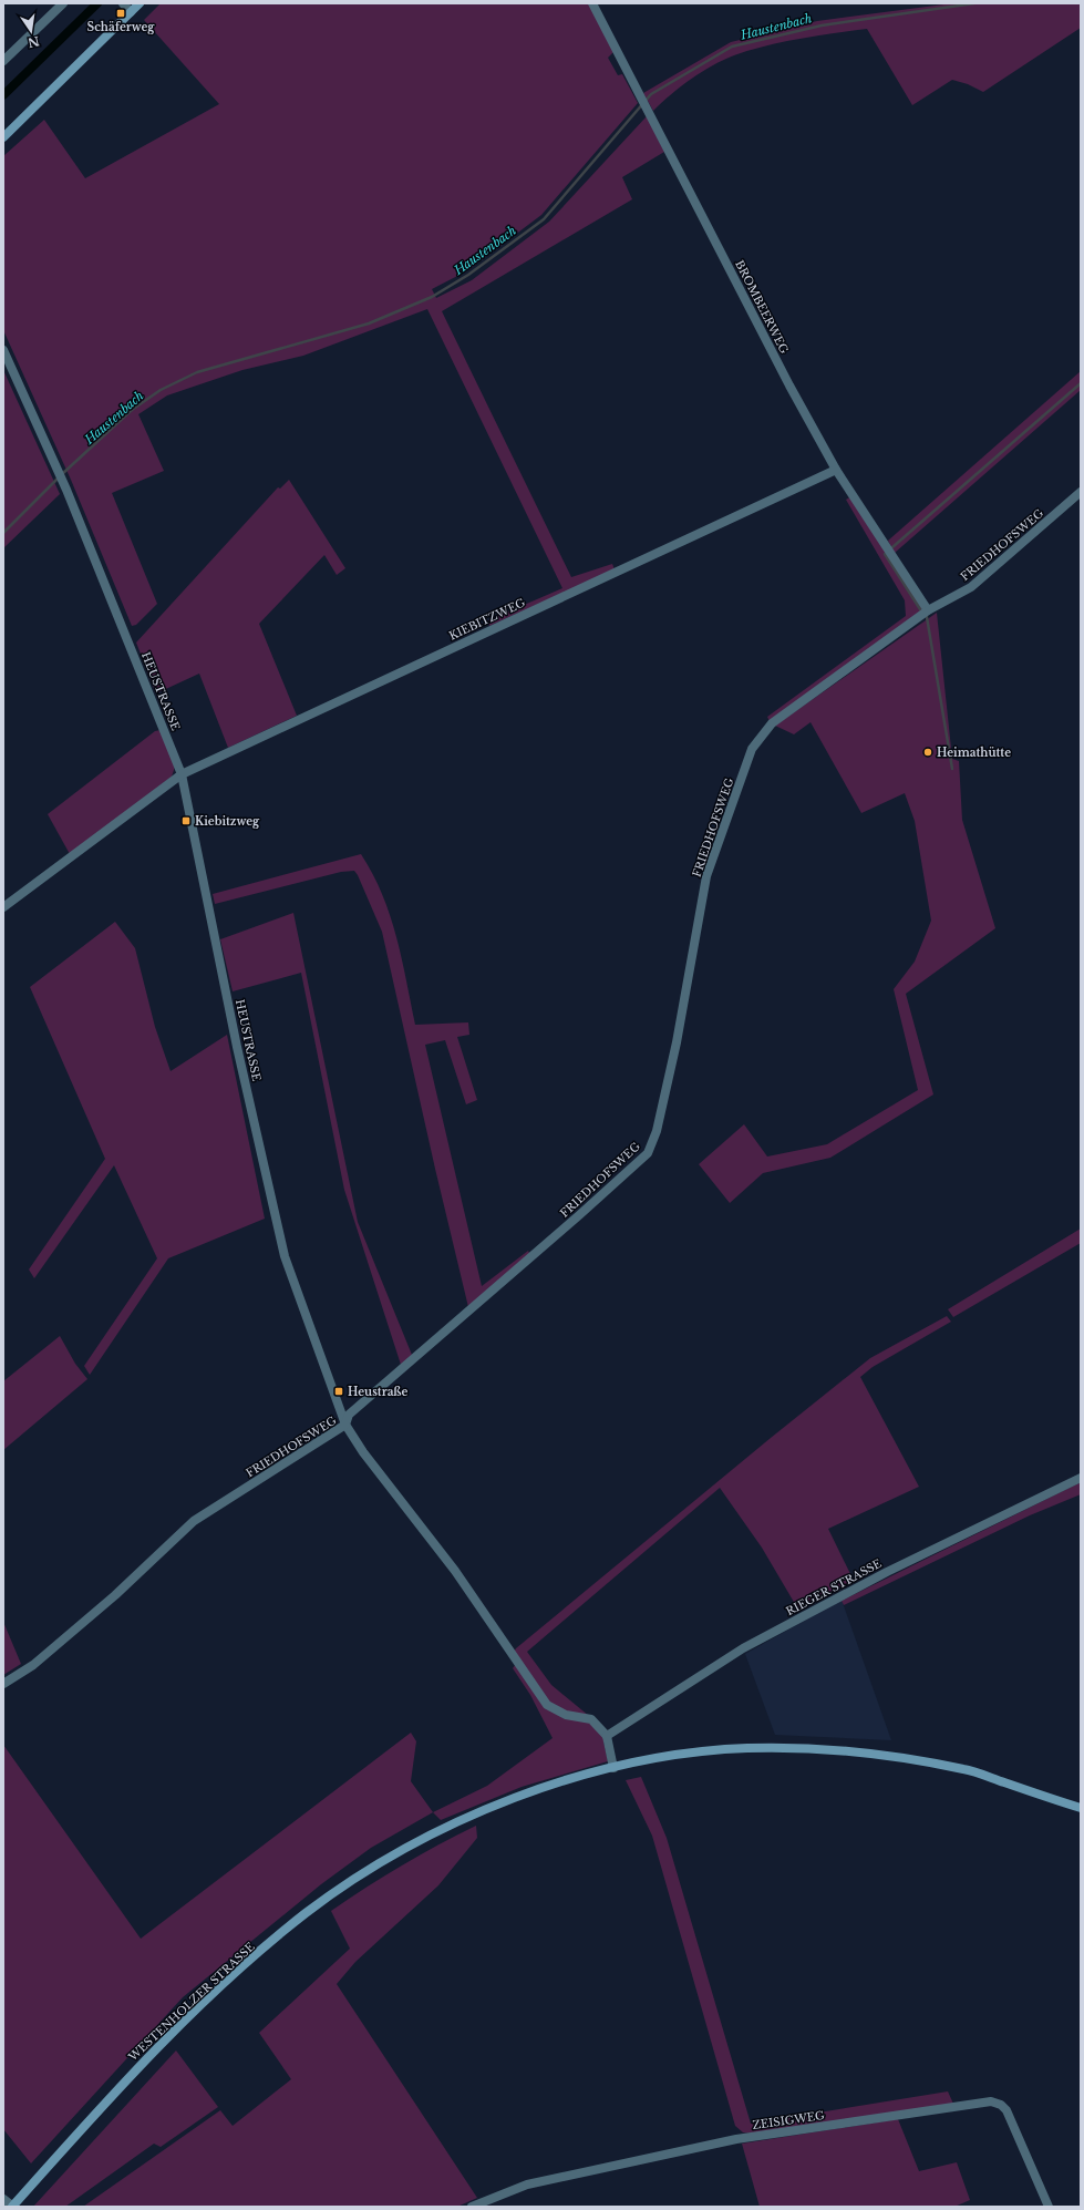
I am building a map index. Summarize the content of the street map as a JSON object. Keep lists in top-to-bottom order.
{
  "streets": {
    "main road": ["WESTENHOLZER STRASSE"],
    "street": [
      "BROMBEERWEG",
      "FRIEDHOFSWEG",
      "KIEBITZWEG",
      "HEUSTRASSE",
      "RIEGER STRASSE",
      "ZEISIGWEG"
    ]
  },
  "crossings": [
    ["BROMBEERWEG", "FRIEDHOFSWEG"],
    ["BROMBEERWEG", "KIEBITZWEG"],
    ["FRIEDHOFSWEG", "HEUSTRASSE"],
    ["KIEBITZWEG", "HEUSTRASSE"],
    ["HEUSTRASSE", "RIEGER STRASSE"]
  ],
  "water": ["Haustenbach"],
  "places": {
    "transit": ["Schäferweg", "Kiebitzweg", "Heustraße"],
    "other": ["Heimathütte"]
  },
  "north": "bottom"
}
